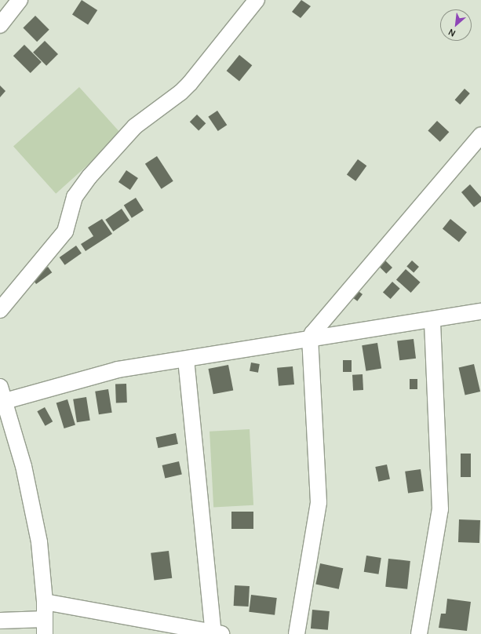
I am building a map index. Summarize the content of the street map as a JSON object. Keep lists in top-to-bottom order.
{
  "north": "bottom left"
}
